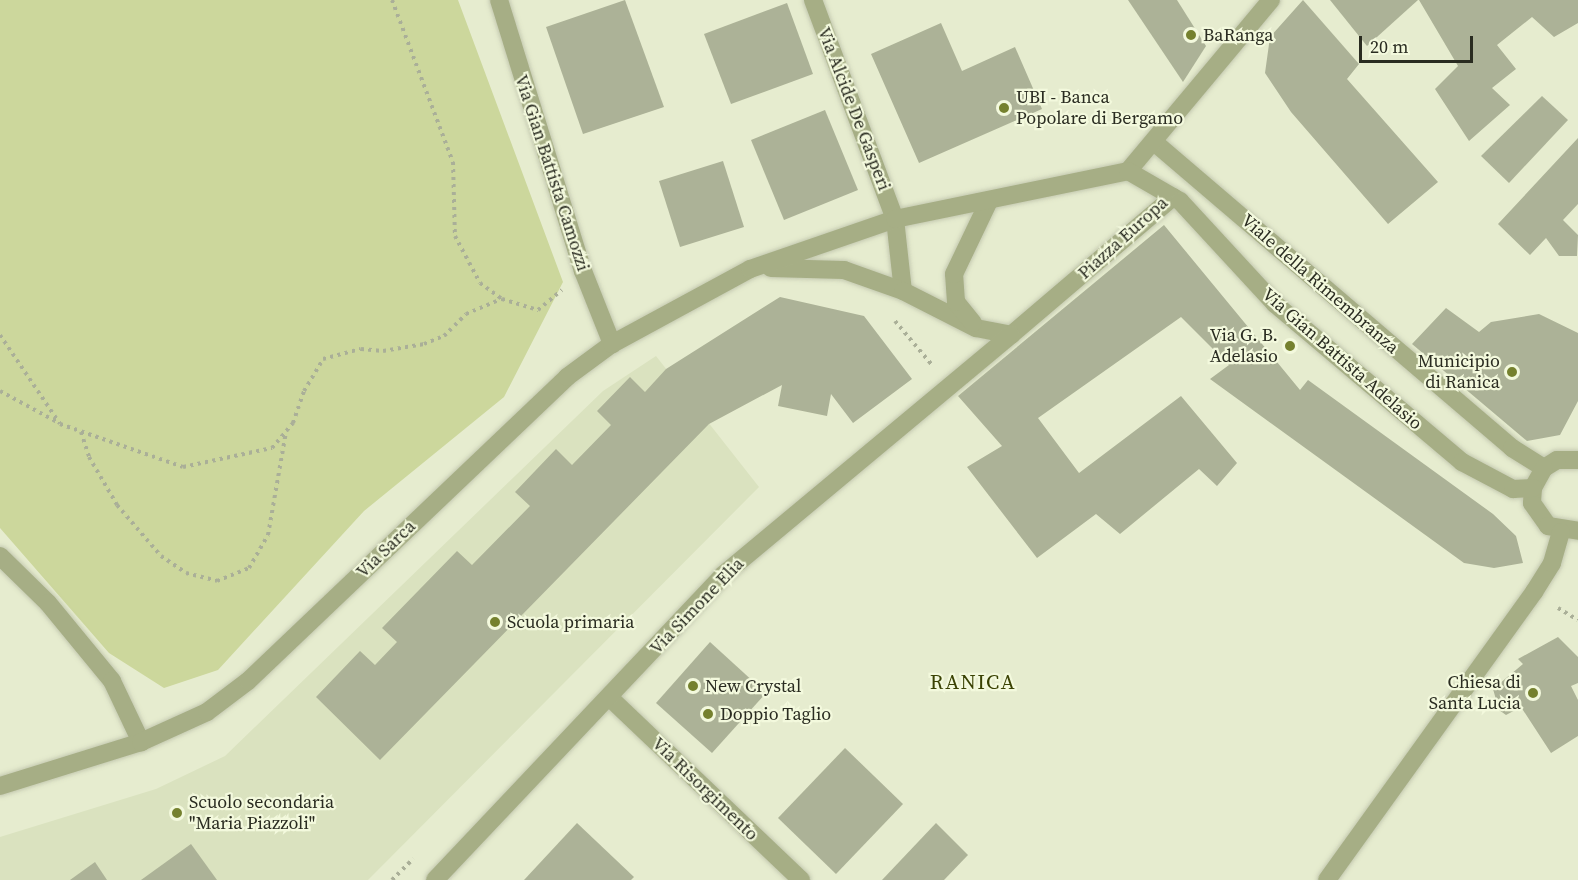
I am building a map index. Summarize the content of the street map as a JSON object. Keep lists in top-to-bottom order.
{
  "streets": {
    "street": [
      "Via Alcide De Gasperi",
      "Via Gian Battista Camozzi",
      "Piazza Europa",
      "Viale della Rimembranza",
      "Via Gian Battista Adelasio",
      "Via Sarca",
      "Via Simone Elia",
      "Via Risorgimento"
    ]
  },
  "crossings": [
    ["Via Gian Battista Camozzi", "Via Sarca"],
    ["Piazza Europa", "Via Gian Battista Adelasio"],
    ["Piazza Europa", "Via Simone Elia"],
    ["Via Simone Elia", "Via Risorgimento"]
  ],
  "districts": ["RANICA"],
  "places": [
    "BaRanga",
    "UBI - Banca Popolare di Bergamo",
    "Via G. B. Adelasio",
    "Municipio di Ranica",
    "Scuola primaria",
    "New Crystal",
    "Chiesa di Santa Lucia",
    "Doppio Taglio",
    "Scuolo secondaria \"Maria Piazzoli\""
  ],
  "scale_bar": "20 m"
}
